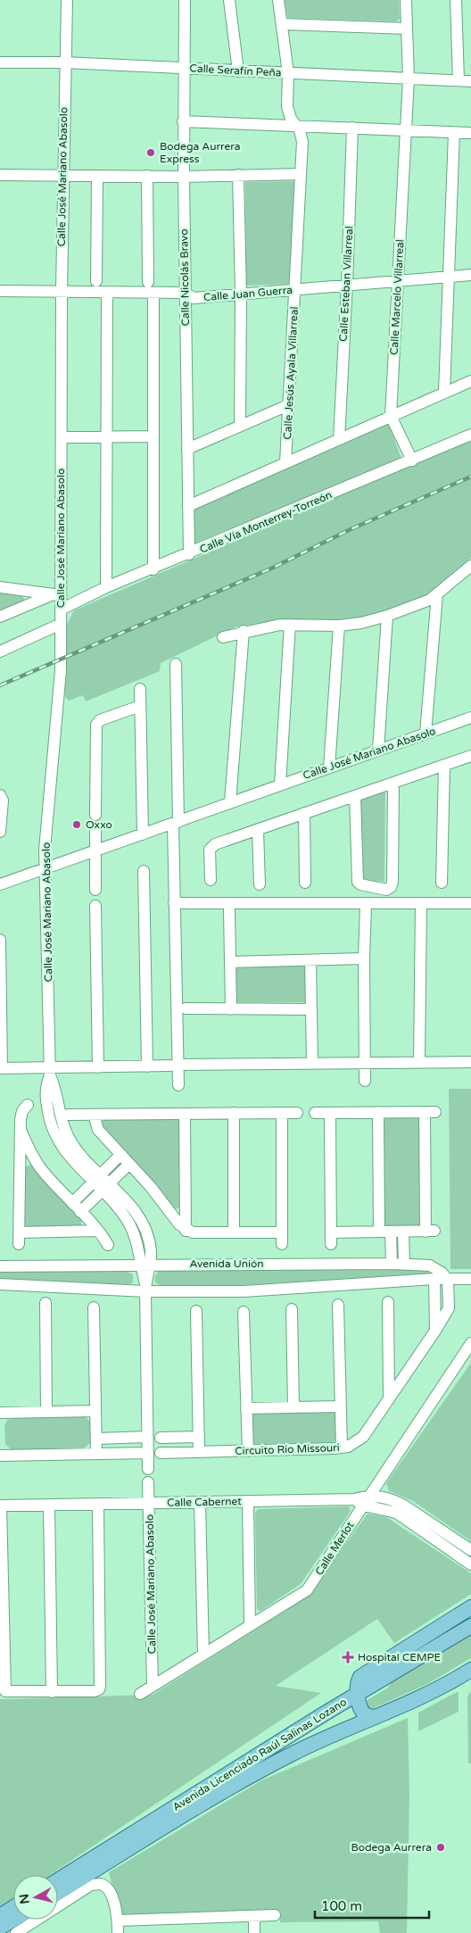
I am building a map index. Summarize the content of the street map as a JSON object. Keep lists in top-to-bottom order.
{
  "streets": {
    "main road": ["Avenida Licenciado Raúl Salinas Lozano"],
    "street": [
      "Calle Serafín Peña",
      "Calle José Mariano Abasolo",
      "Calle Nicolás Bravo",
      "Calle Esteban Villarreal",
      "Calle Juan Guerra",
      "Calle Marcelo Villarreal",
      "Calle Jesús Ayala Villarreal",
      "Calle Vía Monterrey-Torreón",
      "Avenida Unión",
      "Circuito Río Missouri",
      "Calle Cabernet",
      "Calle Merlot"
    ]
  },
  "crossings": [
    ["Calle Serafín Peña", "Calle José Mariano Abasolo"],
    ["Calle Serafín Peña", "Calle Nicolás Bravo"],
    ["Calle Serafín Peña", "Calle Marcelo Villarreal"],
    ["Calle Serafín Peña", "Calle Jesús Ayala Villarreal"],
    ["Calle José Mariano Abasolo", "Calle Juan Guerra"],
    ["Calle José Mariano Abasolo", "Calle Vía Monterrey-Torreón"],
    ["Calle José Mariano Abasolo", "Avenida Unión"],
    ["Calle José Mariano Abasolo", "Calle Cabernet"],
    ["Calle José Mariano Abasolo", "Calle Merlot"],
    ["Calle Nicolás Bravo", "Calle Juan Guerra"],
    ["Calle Nicolás Bravo", "Calle Vía Monterrey-Torreón"],
    ["Calle Esteban Villarreal", "Calle Juan Guerra"],
    ["Calle Juan Guerra", "Calle Marcelo Villarreal"],
    ["Calle Juan Guerra", "Calle Jesús Ayala Villarreal"],
    ["Calle Marcelo Villarreal", "Calle Vía Monterrey-Torreón"],
    ["Avenida Unión", "Circuito Río Missouri"],
    ["Calle Cabernet", "Calle Merlot"]
  ],
  "places": {
    "other": ["Bodega Aurrera Express", "Oxxo", "Bodega Aurrera"],
    "health": ["Hospital CEMPE"]
  },
  "scale_bar": "100 m",
  "north": "left"
}
